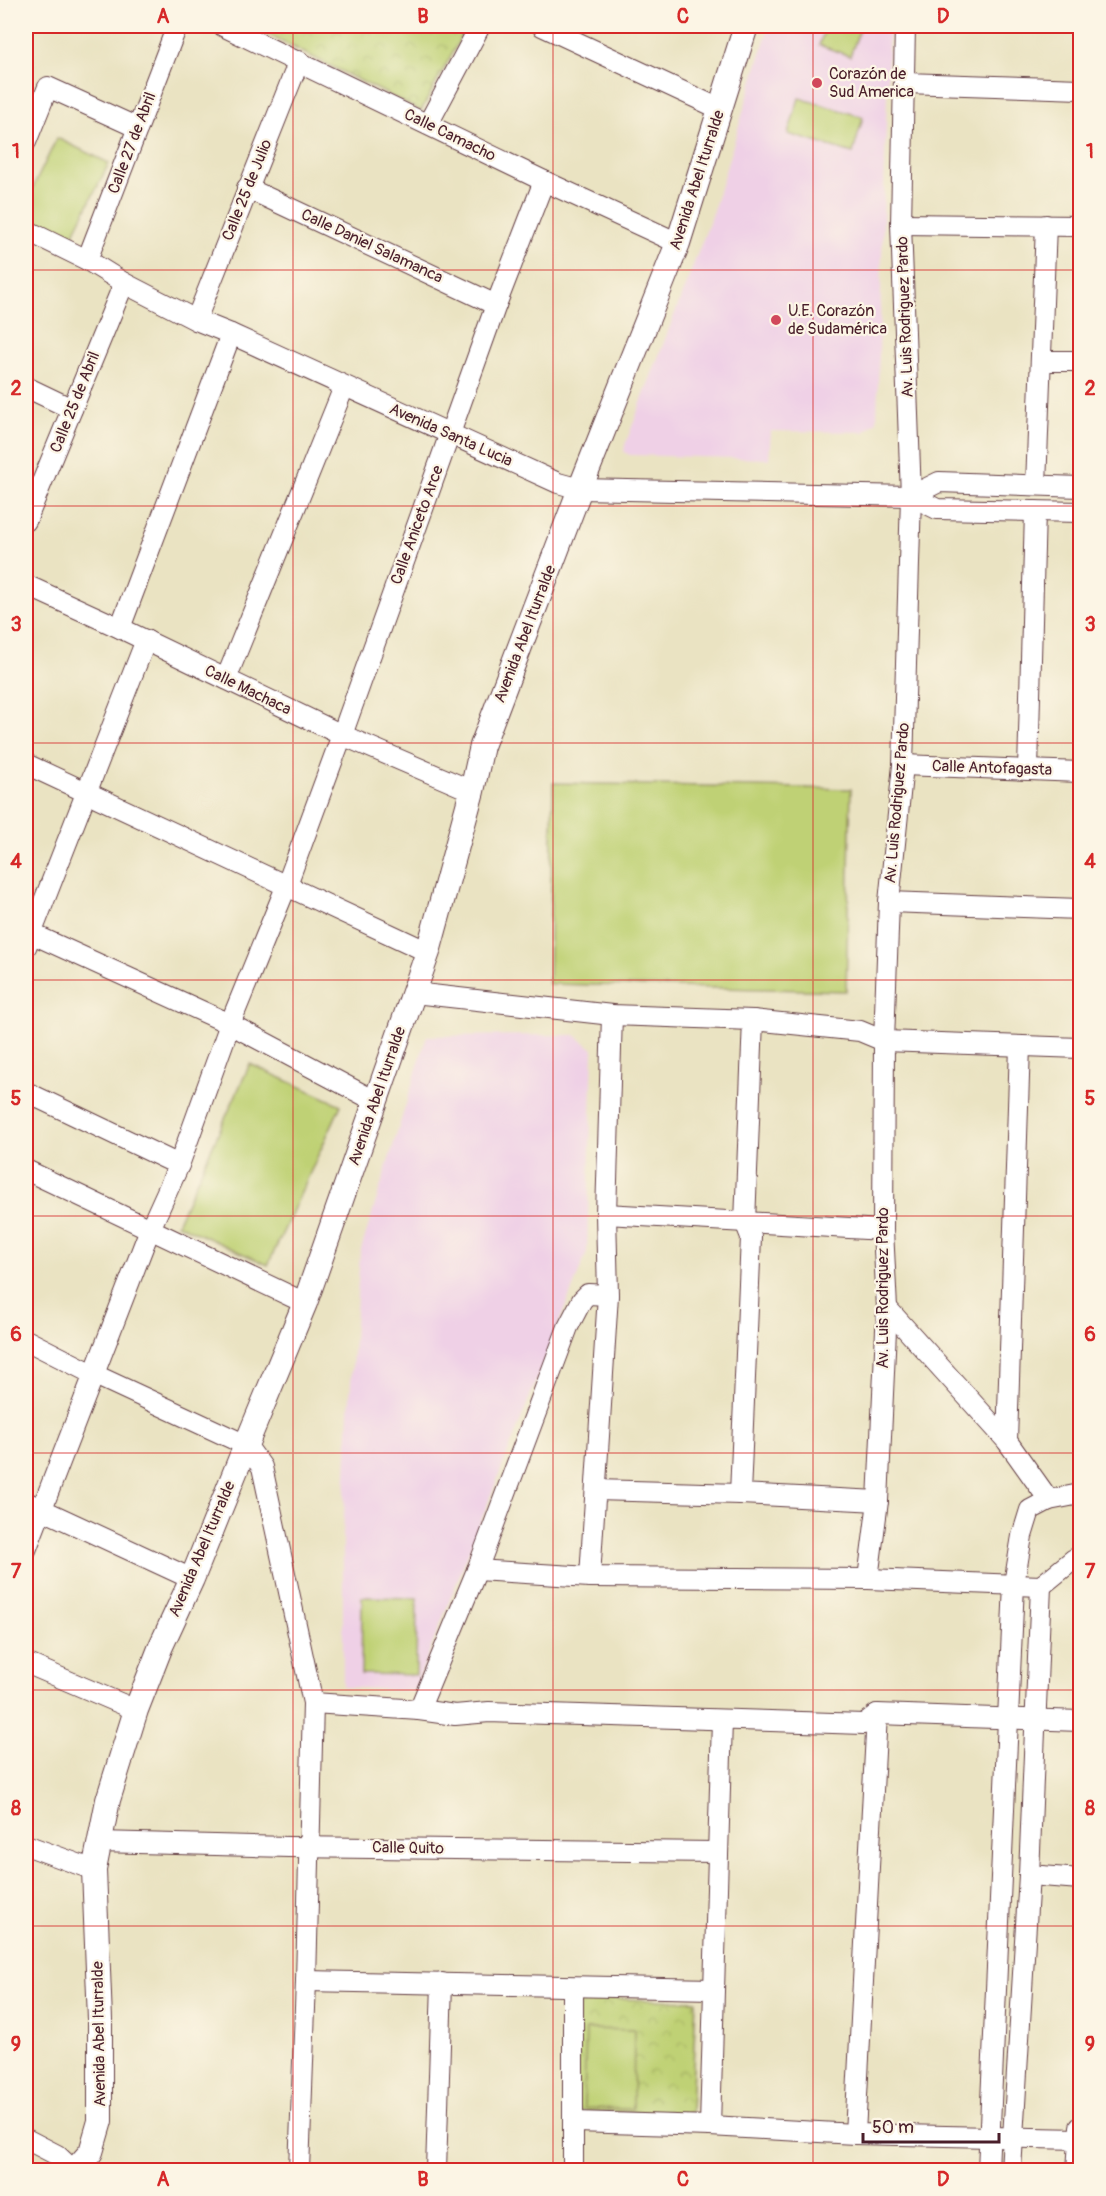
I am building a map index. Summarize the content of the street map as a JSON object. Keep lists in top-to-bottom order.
{
  "streets": {
    "street": [
      "Calle Camacho",
      "Calle 27 de Abril",
      "Avenida Abel Iturralde",
      "Calle 25 de Julio",
      "Calle Daniel Salamanca",
      "Av. Luis Rodriguez Pardo",
      "Calle 25 de Abril",
      "Avenida Santa Lucia",
      "Calle Aniceto Arce",
      "Calle Machaca",
      "Calle Antofagasta",
      "Calle Quito"
    ]
  },
  "crossings": [
    ["Calle Camacho", "Avenida Abel Iturralde"],
    ["Calle Camacho", "Calle 25 de Julio"],
    ["Calle Camacho", "Calle Aniceto Arce"],
    ["Calle 27 de Abril", "Avenida Santa Lucia"],
    ["Avenida Abel Iturralde", "Avenida Santa Lucia"],
    ["Avenida Abel Iturralde", "Calle Machaca"],
    ["Avenida Abel Iturralde", "Calle Quito"],
    ["Calle 25 de Julio", "Calle Daniel Salamanca"],
    ["Calle 25 de Julio", "Avenida Santa Lucia"],
    ["Calle Daniel Salamanca", "Calle Aniceto Arce"],
    ["Av. Luis Rodriguez Pardo", "Avenida Santa Lucia"],
    ["Av. Luis Rodriguez Pardo", "Calle Antofagasta"],
    ["Calle 25 de Abril", "Avenida Santa Lucia"],
    ["Avenida Santa Lucia", "Calle Aniceto Arce"],
    ["Calle Aniceto Arce", "Calle Machaca"]
  ],
  "places": ["Corazón de Sud America", "U.E. Corazón de Sudamérica"],
  "scale_bar": "50 m",
  "grid": {
    "columns": [
      "A",
      "B",
      "C",
      "D"
    ],
    "rows": [
      "1",
      "2",
      "3",
      "4",
      "5",
      "6",
      "7",
      "8",
      "9"
    ]
  }
}
